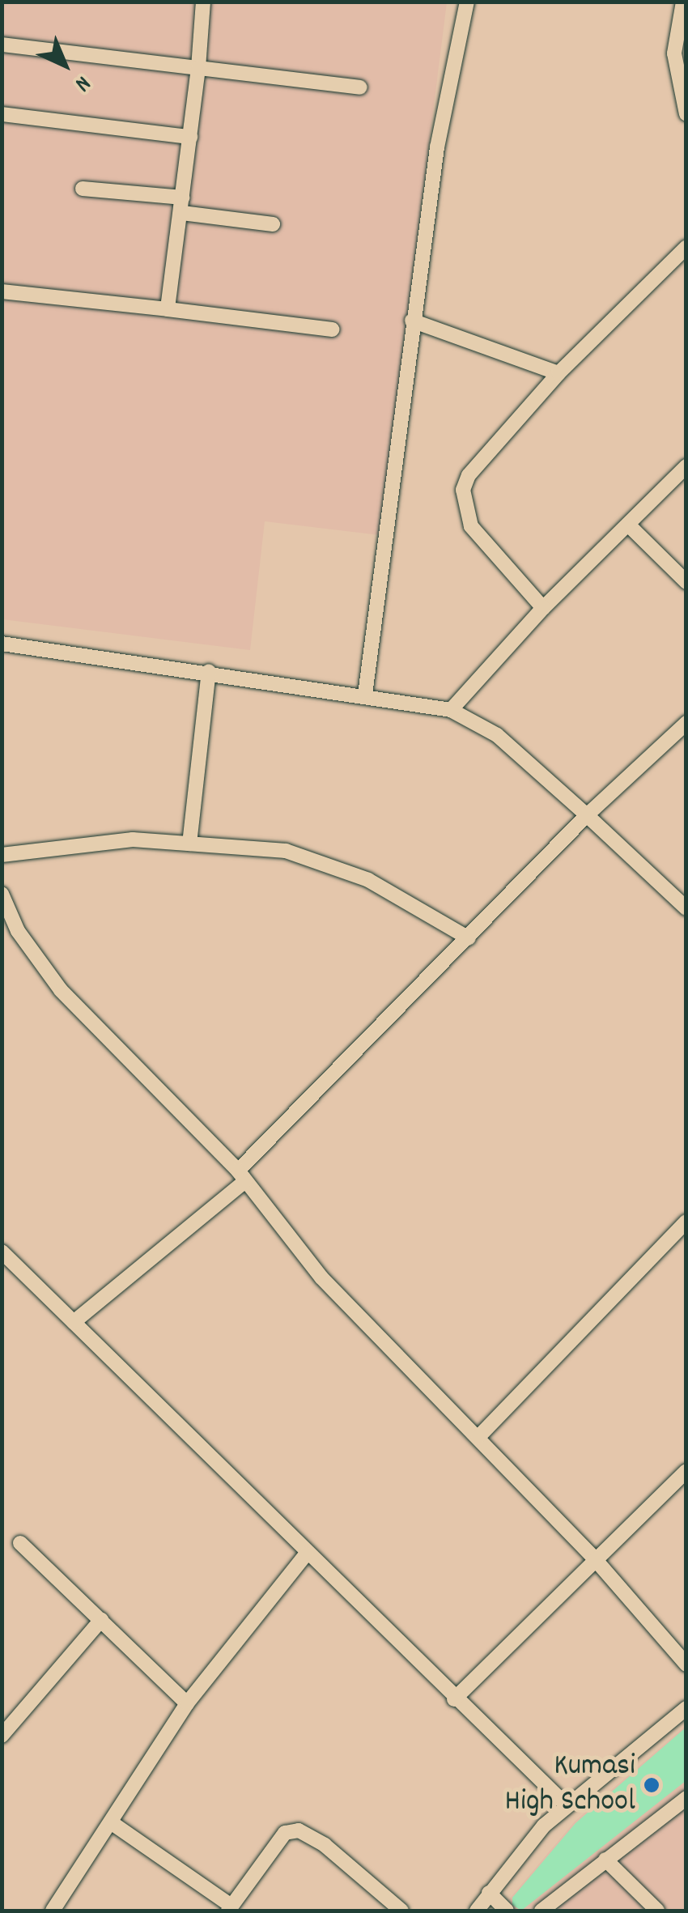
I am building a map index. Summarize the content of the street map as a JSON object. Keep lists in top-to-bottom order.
{
  "places": ["Kumasi High School"],
  "north": "bottom right"
}
